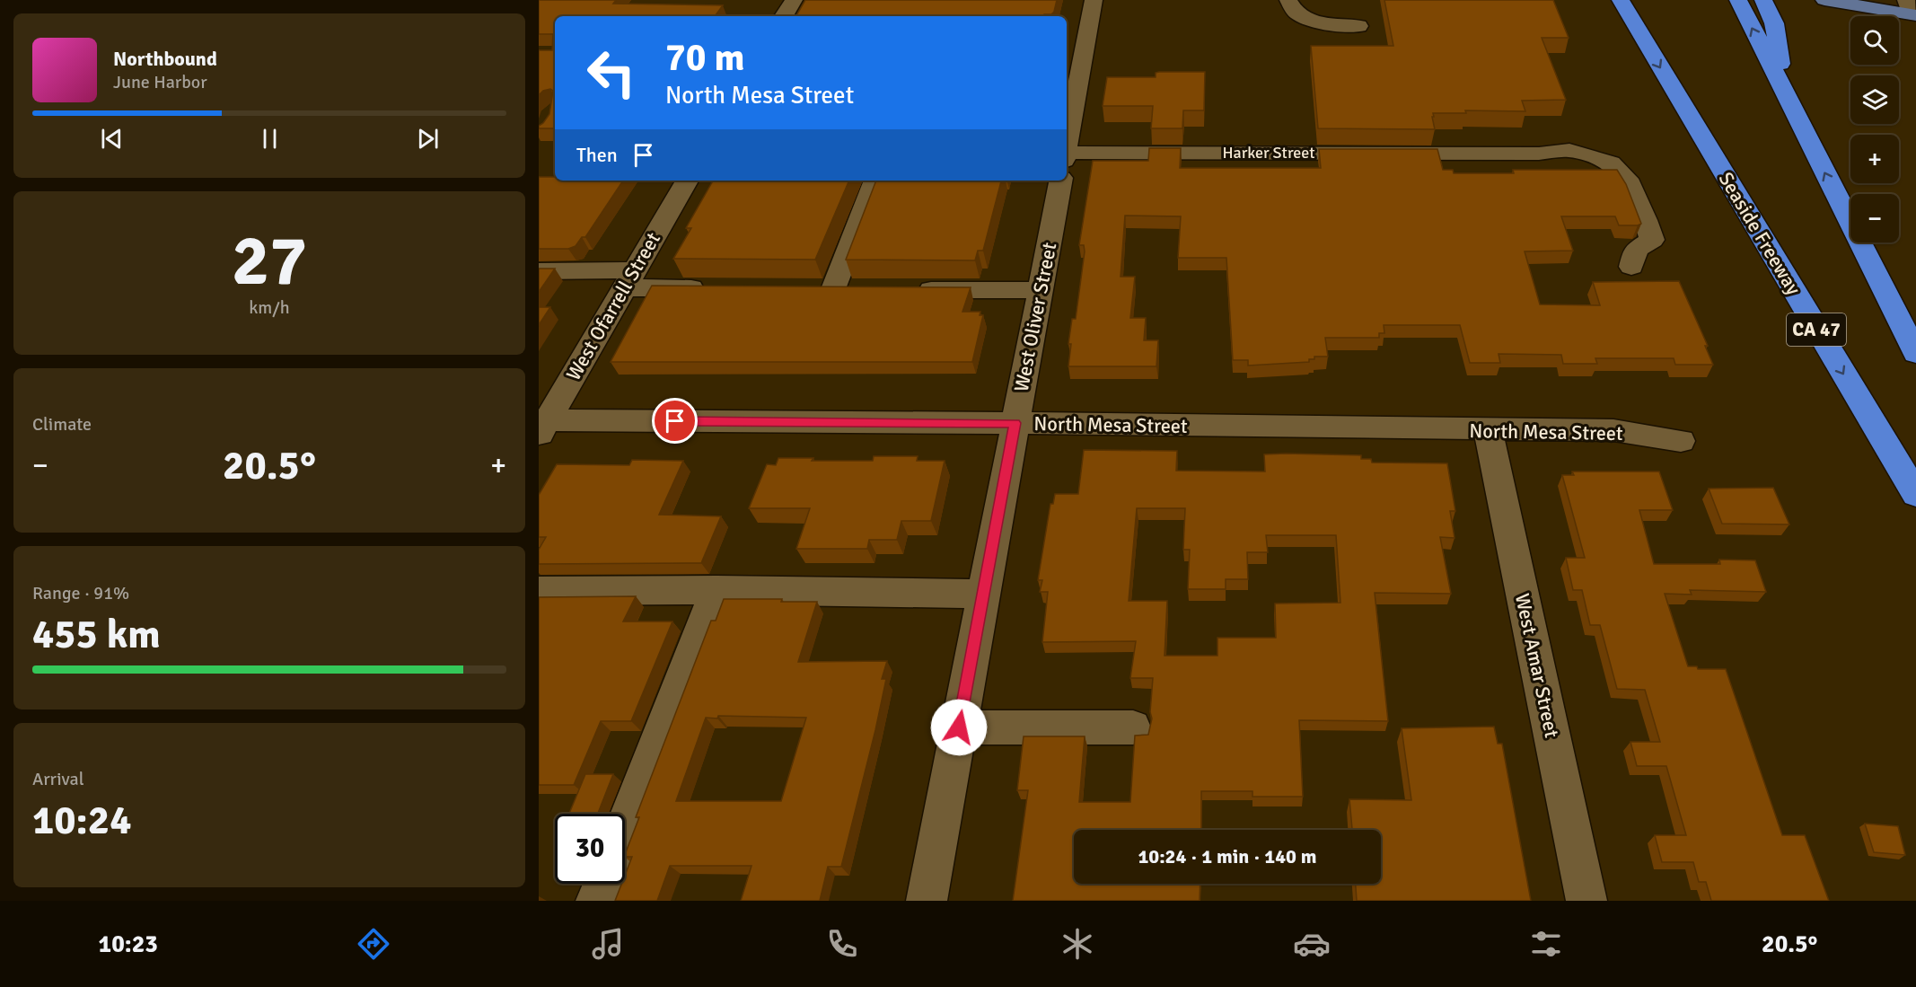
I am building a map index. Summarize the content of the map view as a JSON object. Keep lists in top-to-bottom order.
{
  "streets": {
    "highway": ["Seaside Freeway", "CA 47"],
    "street": [
      "Harker Street",
      "West Ofarrell Street",
      "West Oliver Street",
      "North Mesa Street",
      "West Amar Street"
    ]
  },
  "crossings": [
    ["West Ofarrell Street", "North Mesa Street"],
    ["West Oliver Street", "North Mesa Street"],
    ["North Mesa Street", "West Amar Street"]
  ],
  "page": {
    "map_buttons": ["+", "−"],
    "turn": ["70 m", "North Mesa Street"],
    "song": ["Northbound", "June Harbor"],
    "then": "Then",
    "tile": [
      ["27", "km/h"],
      "Climate",
      ["Range · 91%", "455 km"],
      ["Arrival", "10:24"]
    ],
    "heat": ["−", "20.5°", "+"],
    "limit": "30",
    "trip": "10:24 · 1 min · 140 m",
    "tabs": ["10:23", "20.5°"]
  }
}
